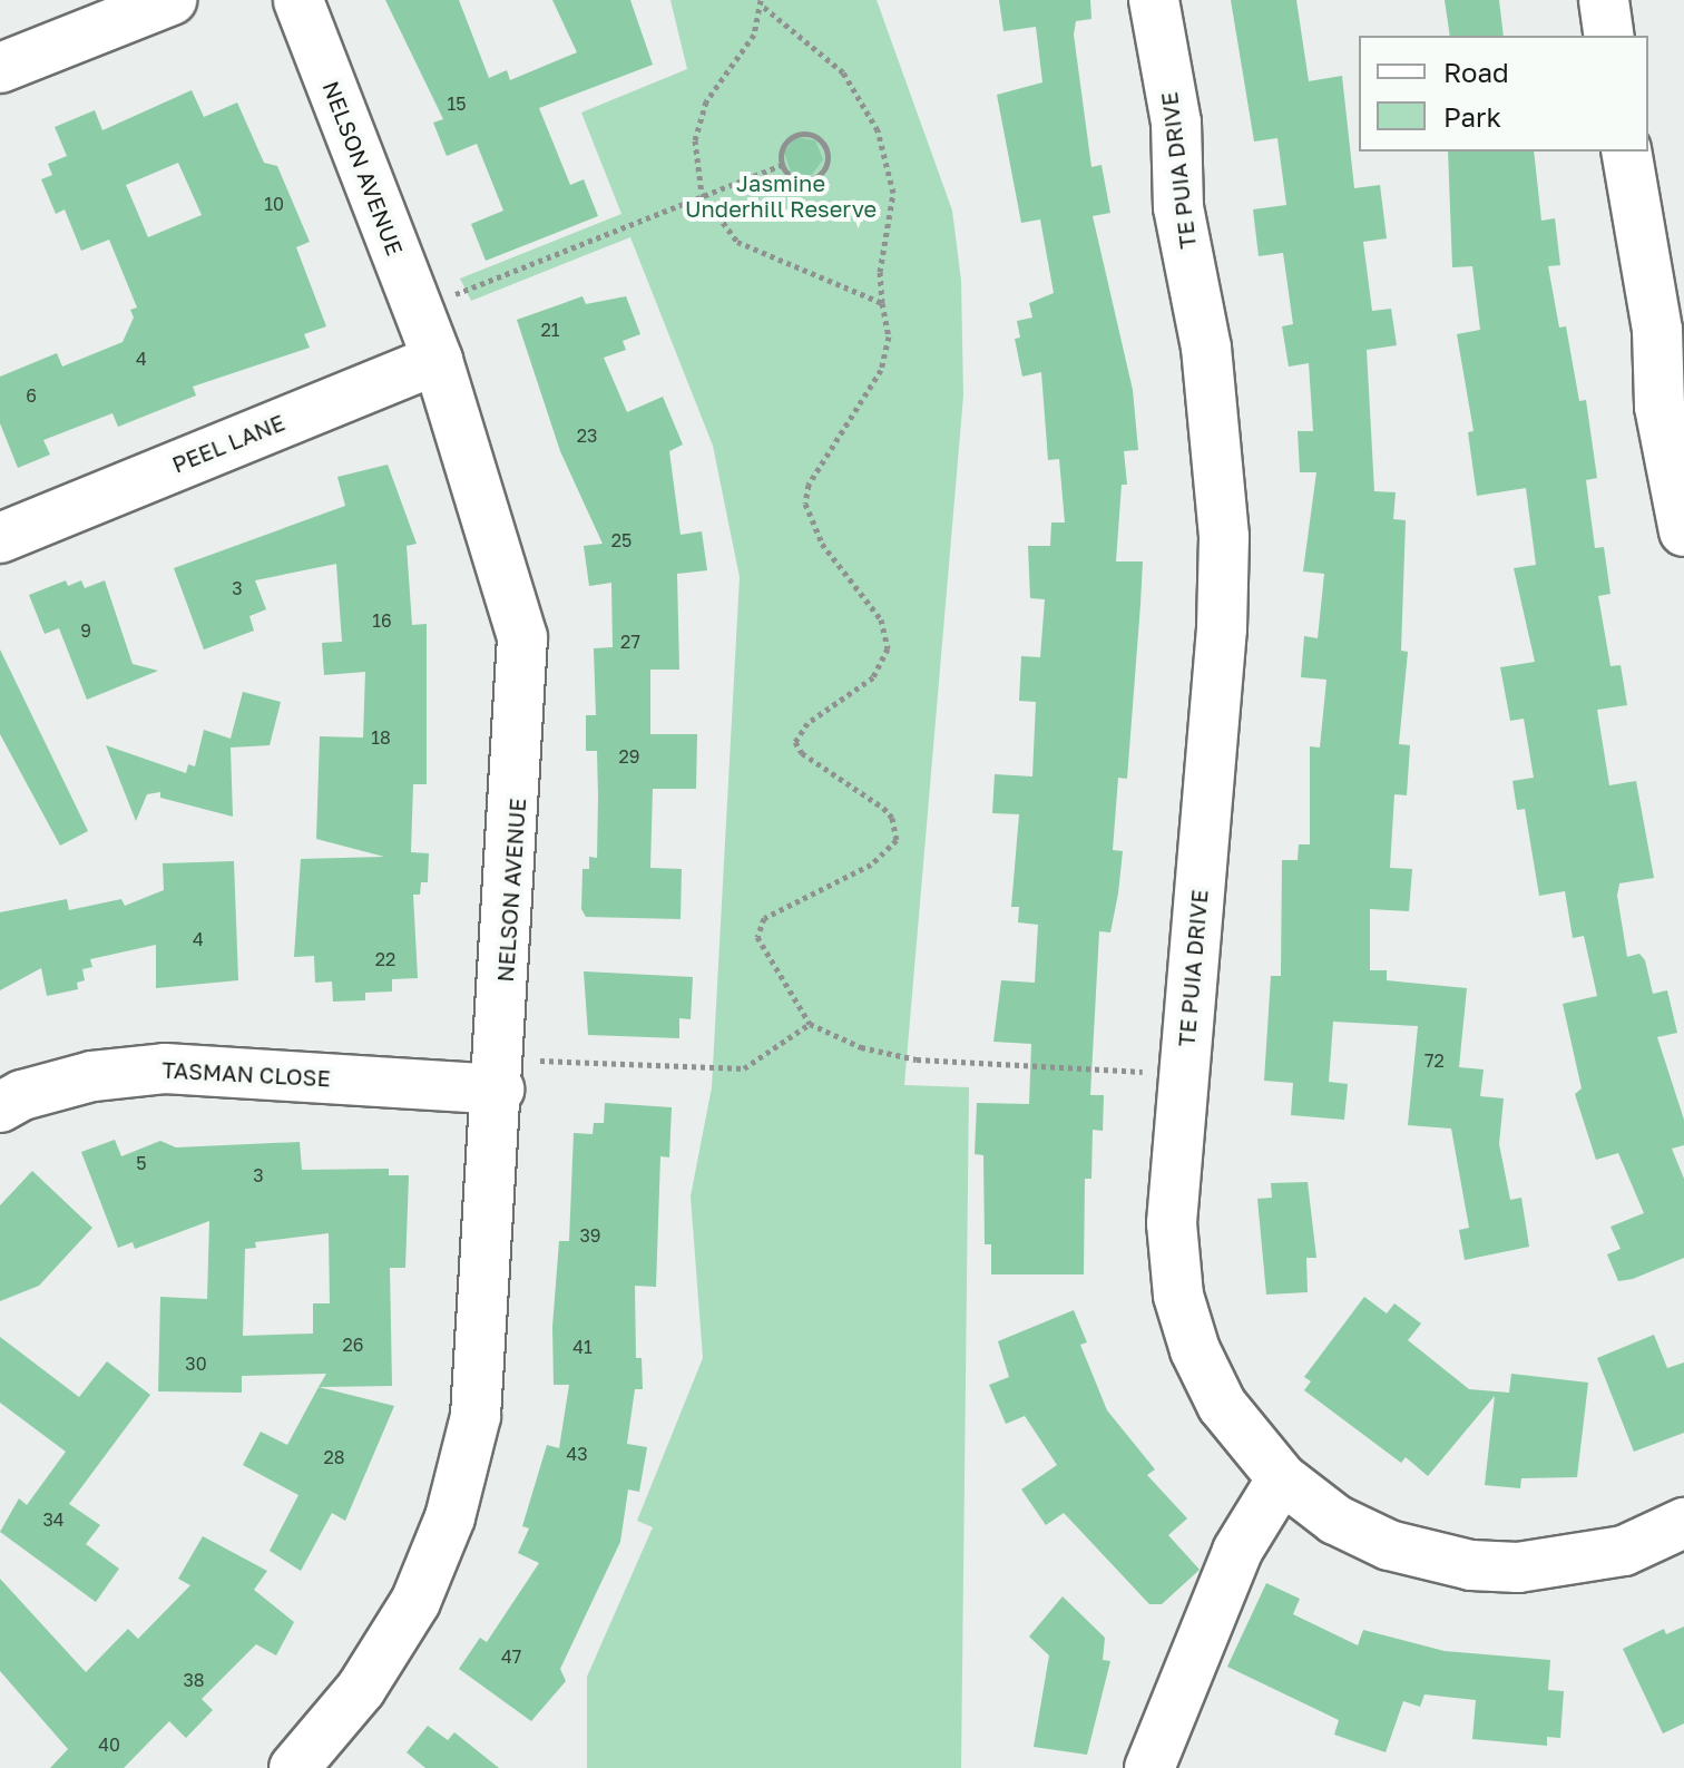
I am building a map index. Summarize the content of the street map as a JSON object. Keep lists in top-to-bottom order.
{
  "streets": {
    "street": [
      "NELSON AVENUE",
      "TE PUIA DRIVE",
      "PEEL LANE",
      "TASMAN CLOSE"
    ]
  },
  "crossings": [
    ["NELSON AVENUE", "PEEL LANE"],
    ["NELSON AVENUE", "TASMAN CLOSE"]
  ],
  "parks": ["Jasmine Underhill Reserve"],
  "house_numbers": [
    "15",
    "10",
    "21",
    "4",
    "6",
    "23",
    "25",
    "3",
    "16",
    "9",
    "27",
    "18",
    "29",
    "4",
    "22",
    "72",
    "5",
    "3",
    "39",
    "26",
    "41",
    "30",
    "43",
    "28",
    "34",
    "47",
    "38",
    "40"
  ],
  "legend": ["Road", "Park"]
}
